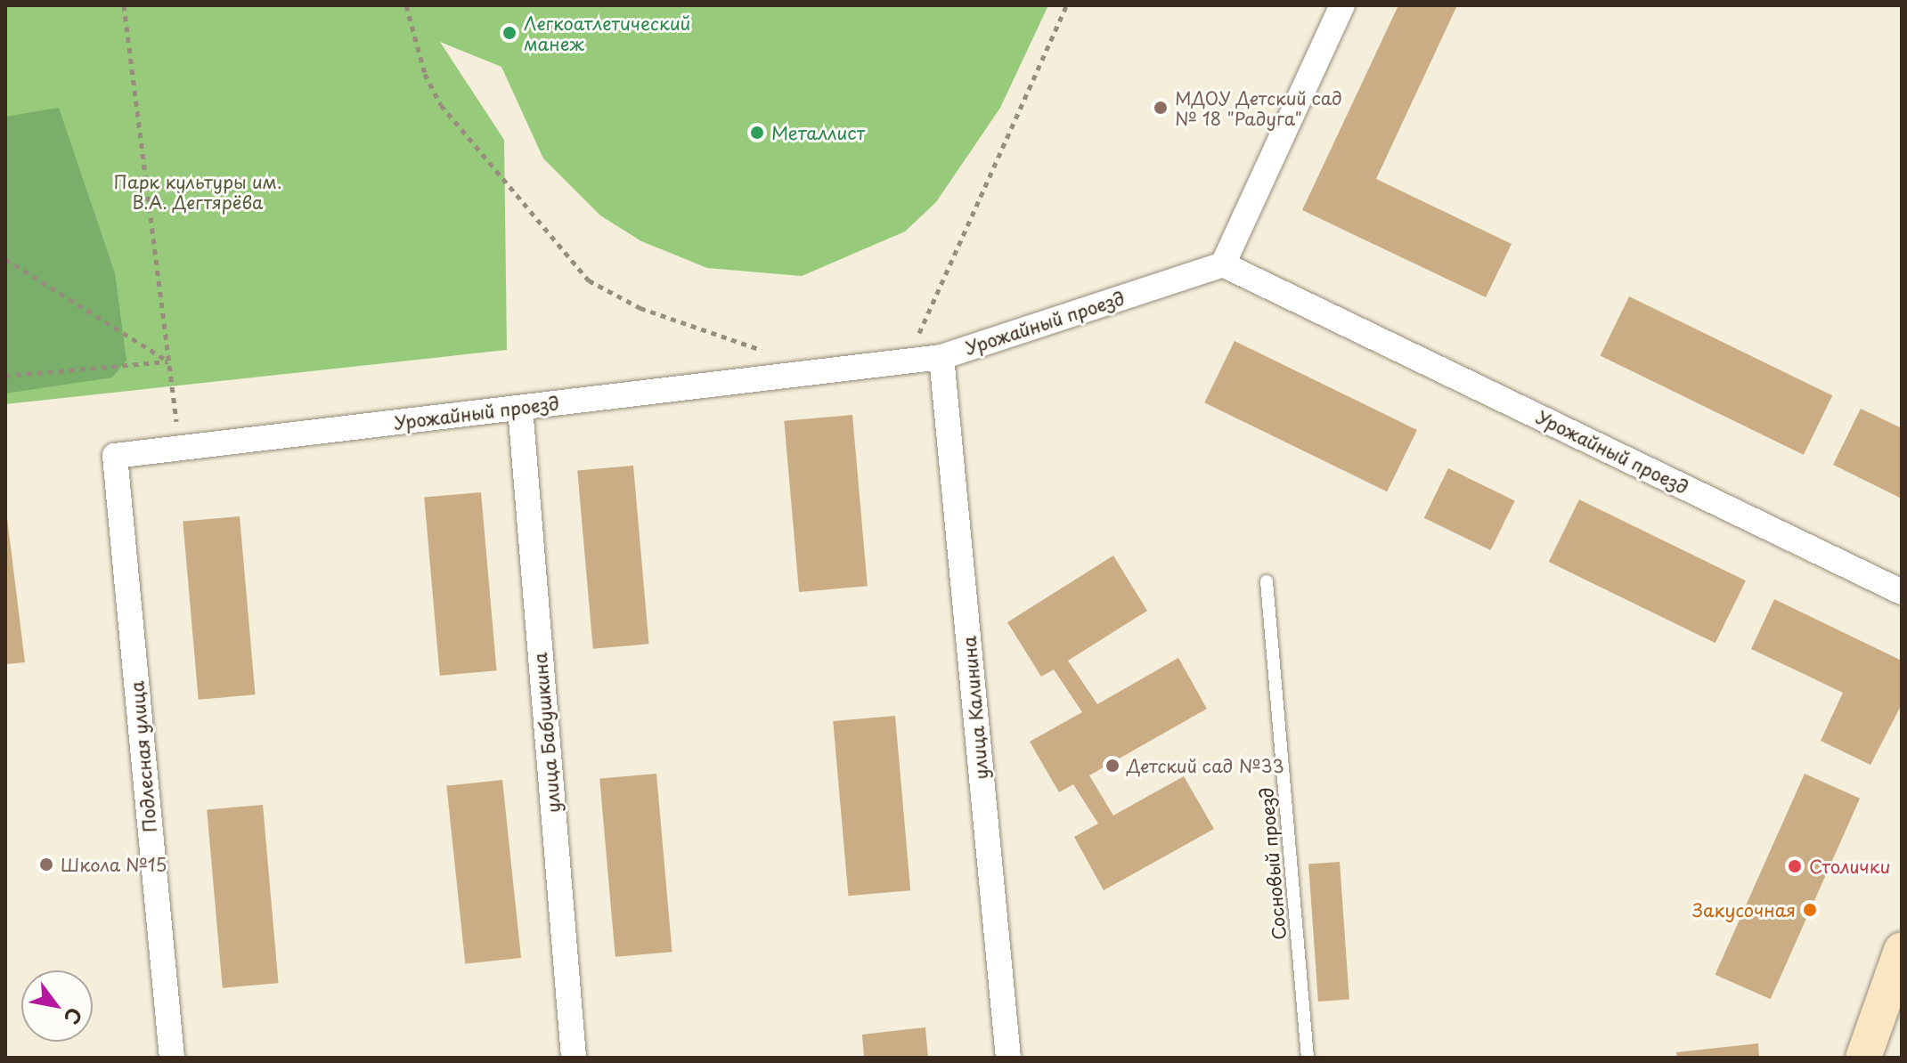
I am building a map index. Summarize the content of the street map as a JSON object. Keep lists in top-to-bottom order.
{
  "streets": {
    "street": [
      "Урожайный проезд",
      "улица Калинина",
      "улица Бабушкина",
      "Подлесная улица"
    ],
    "lane": ["Сосновый проезд"]
  },
  "crossings": [
    ["Урожайный проезд", "улица Калинина"],
    ["Урожайный проезд", "улица Бабушкина"],
    ["Урожайный проезд", "Подлесная улица"]
  ],
  "parks": ["Парк культуры им. В.А. Дегтярёва"],
  "places": [
    "Легкоатлетический манеж",
    "МДОУ Детский сад № 18 \"Радуга\"",
    "Металлист",
    "Детский сад №33",
    "Школа №15",
    "Столички",
    "Закусочная"
  ],
  "north": "bottom right"
}
